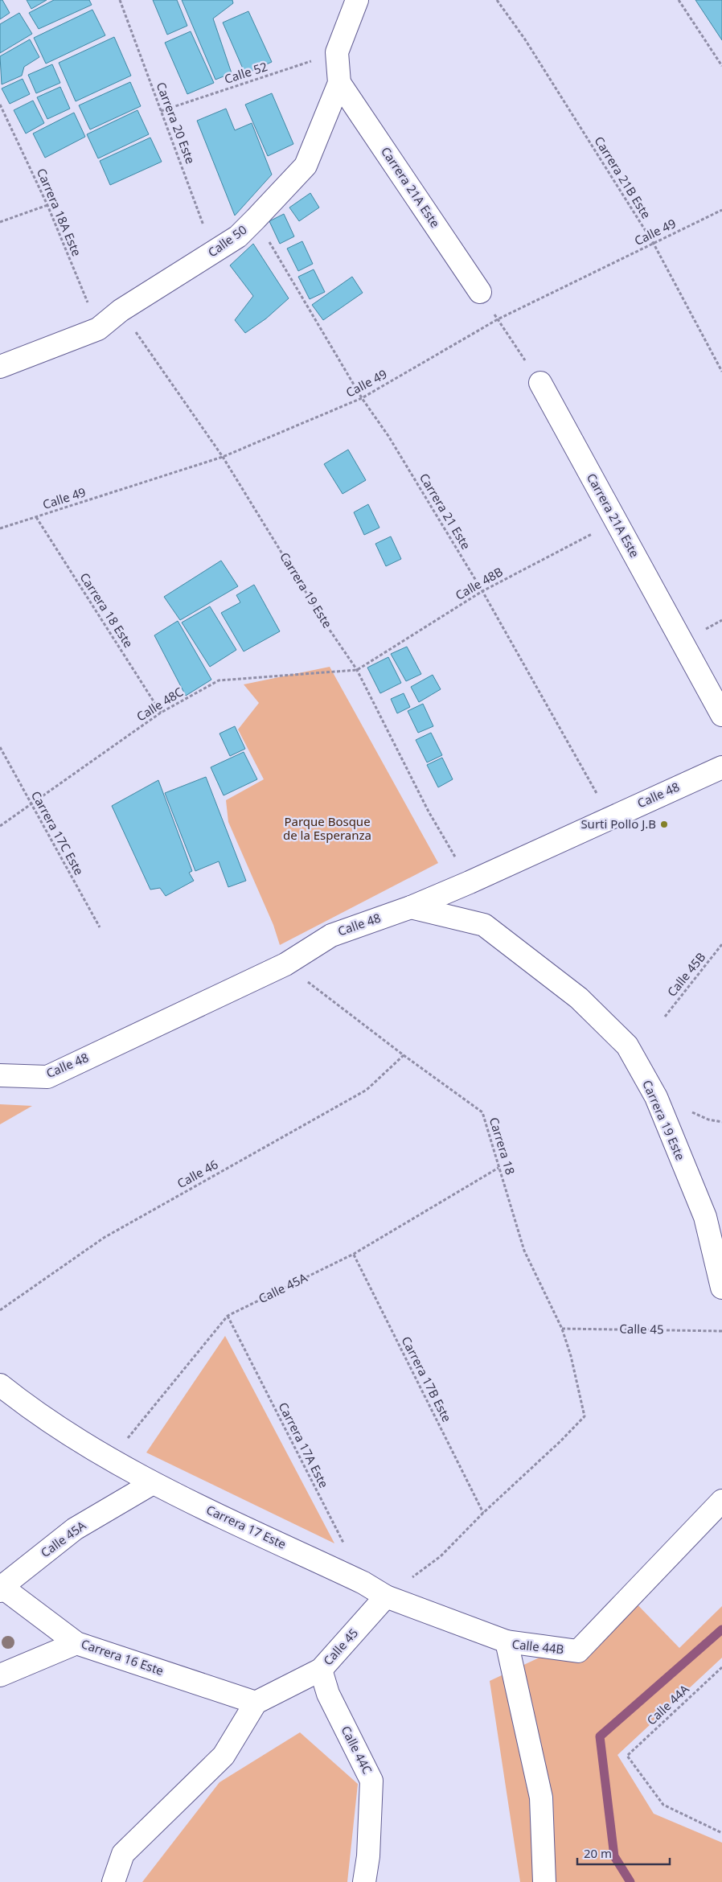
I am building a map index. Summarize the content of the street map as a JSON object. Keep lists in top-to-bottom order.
{
  "streets": {
    "street": [
      "Carrera 21A Este",
      "Calle 50",
      "Carrera 19 Este",
      "Calle 48",
      "Calle 45A",
      "Calle 45",
      "Carrera 17 Este",
      "Calle 44B",
      "Carrera 16 Este",
      "Calle 44C"
    ],
    "path": [
      "Calle 52",
      "Carrera 20 Este",
      "Carrera 21B Este",
      "Carrera 18A Este",
      "Calle 49",
      "Carrera 21 Este",
      "Calle 48B",
      "Carrera 18 Este",
      "Calle 48C",
      "Carrera 17C Este",
      "Calle 45B",
      "Carrera 18",
      "Calle 46",
      "Carrera 17B Este",
      "Carrera 17A Este",
      "Calle 44A"
    ]
  },
  "crossings": [
    ["Calle 52", "Carrera 20 Este"],
    ["Calle 52", "Calle 50"],
    ["Carrera 20 Este", "Calle 50"],
    ["Carrera 21B Este", "Calle 49"],
    ["Carrera 21A Este", "Calle 50"],
    ["Carrera 21A Este", "Calle 48B"],
    ["Carrera 18A Este", "Calle 50"],
    ["Calle 49", "Carrera 21 Este"],
    ["Calle 49", "Carrera 19 Este"],
    ["Calle 49", "Carrera 18 Este"],
    ["Calle 50", "Carrera 21 Este"],
    ["Calle 50", "Carrera 19 Este"],
    ["Carrera 21 Este", "Calle 48B"],
    ["Carrera 21 Este", "Calle 48"],
    ["Calle 48B", "Carrera 19 Este"],
    ["Calle 48B", "Calle 48C"],
    ["Carrera 19 Este", "Calle 48C"],
    ["Carrera 19 Este", "Calle 48"],
    ["Carrera 18 Este", "Calle 48C"],
    ["Calle 48C", "Carrera 17C Este"],
    ["Calle 48", "Carrera 18"],
    ["Carrera 18", "Calle 46"],
    ["Carrera 18", "Calle 45A"],
    ["Carrera 18", "Calle 45"],
    ["Carrera 18", "Carrera 17B Este"],
    ["Calle 45A", "Carrera 17B Este"],
    ["Calle 45A", "Carrera 17A Este"],
    ["Calle 45A", "Carrera 17 Este"],
    ["Calle 45A", "Carrera 16 Este"],
    ["Calle 45", "Carrera 17 Este"],
    ["Calle 45", "Carrera 16 Este"],
    ["Calle 45", "Calle 44C"],
    ["Carrera 17A Este", "Carrera 17 Este"],
    ["Carrera 17 Este", "Calle 44B"]
  ],
  "parks": ["Parque Bosque de la Esperanza"],
  "places": ["Surti Pollo J.B"],
  "scale_bar": "20 m"
}
